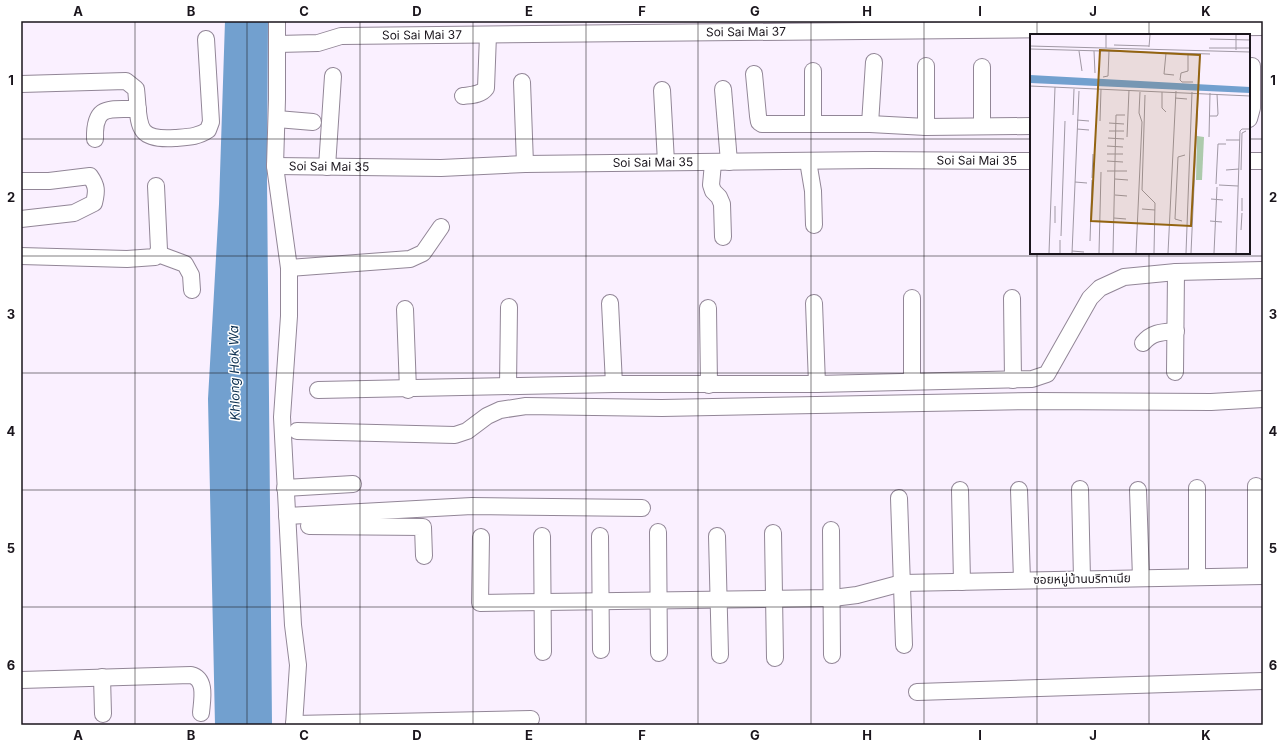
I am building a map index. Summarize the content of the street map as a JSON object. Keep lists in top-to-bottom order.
{
  "streets": {
    "street": ["Soi Sai Mai 37", "Soi Sai Mai 35", "ซอยหมู่บ้านบริทาเนีย"]
  },
  "water": ["Khlong Hok Wa"],
  "grid": {
    "columns": [
      "A",
      "B",
      "C",
      "D",
      "E",
      "F",
      "G",
      "H",
      "I",
      "J",
      "K"
    ],
    "rows": [
      "1",
      "2",
      "3",
      "4",
      "5",
      "6"
    ]
  }
}
